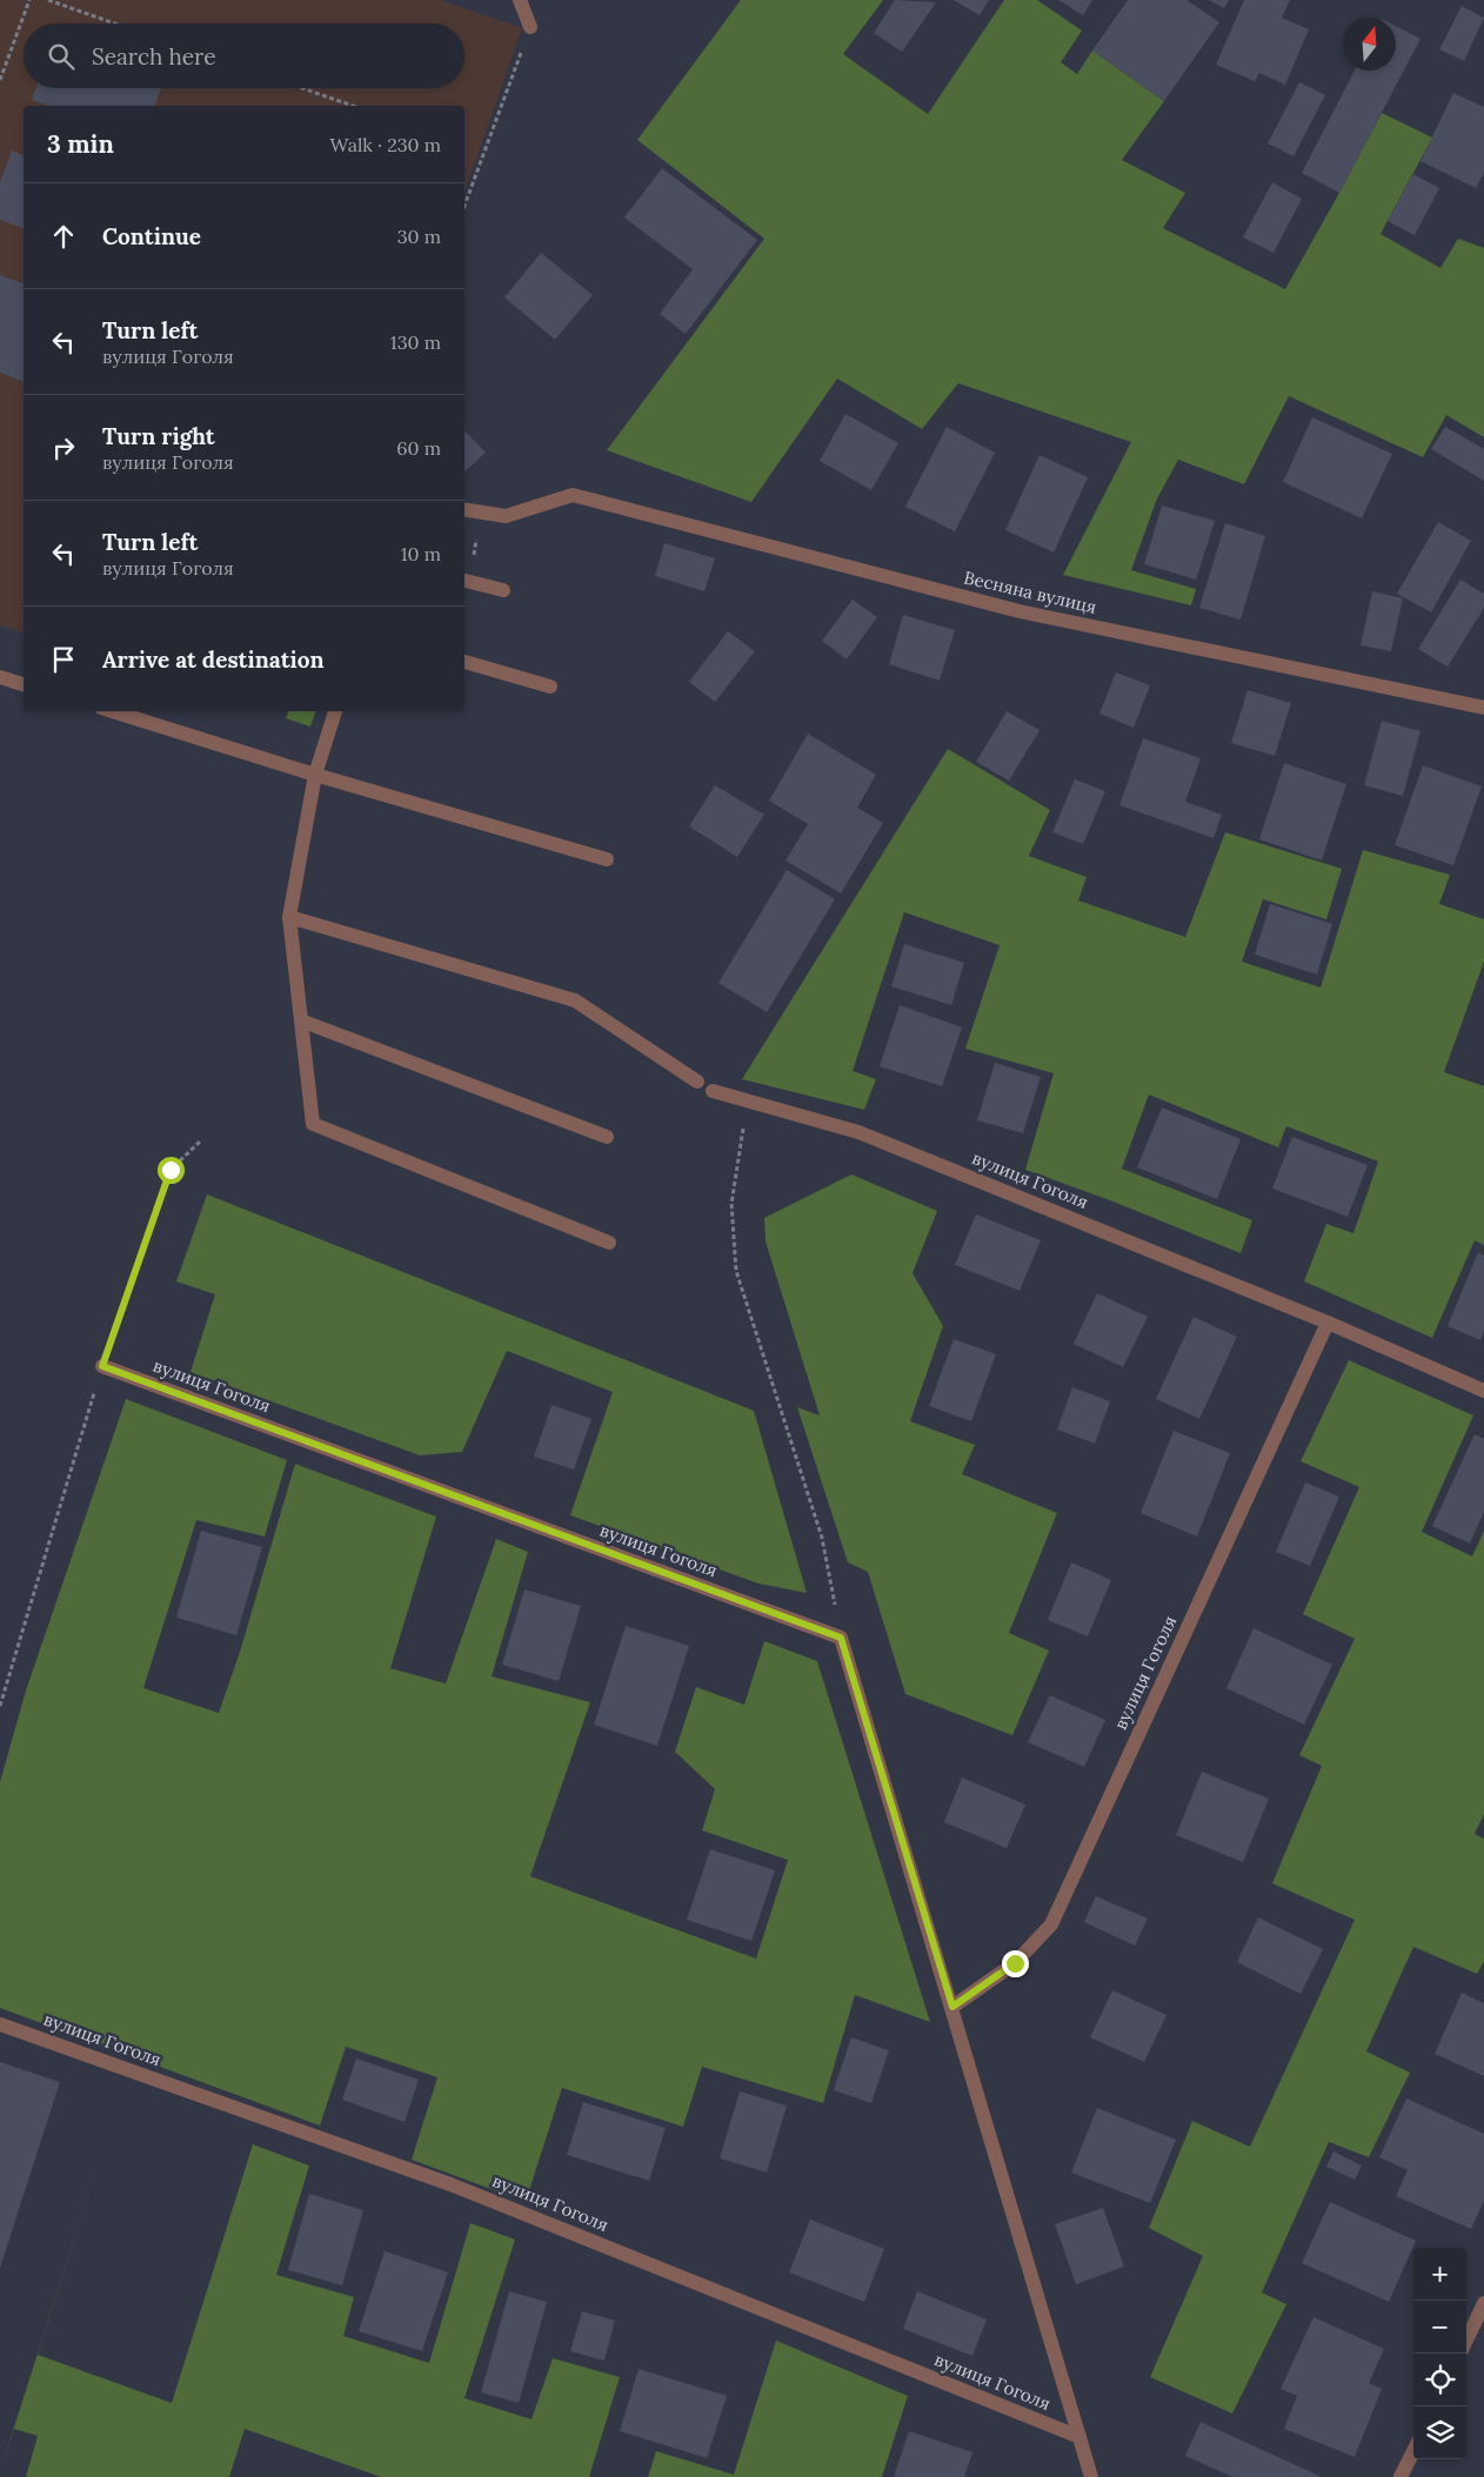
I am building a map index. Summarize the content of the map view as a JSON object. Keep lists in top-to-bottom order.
{
  "streets": {
    "street": ["Весняна вулиця", "вулиця Гоголя"]
  },
  "north": "top",
  "page": {
    "search": "Search here",
    "heading": ["3 min", "Walk · 230 m"],
    "list": [
      ["Continue", "30 m"],
      ["Turn left", "вулиця Гоголя", "130 m"],
      ["Turn right", "вулиця Гоголя", "60 m"],
      ["Turn left", "вулиця Гоголя", "10 m"],
      "Arrive at destination"
    ],
    "map_buttons": ["+", "−"]
  }
}
